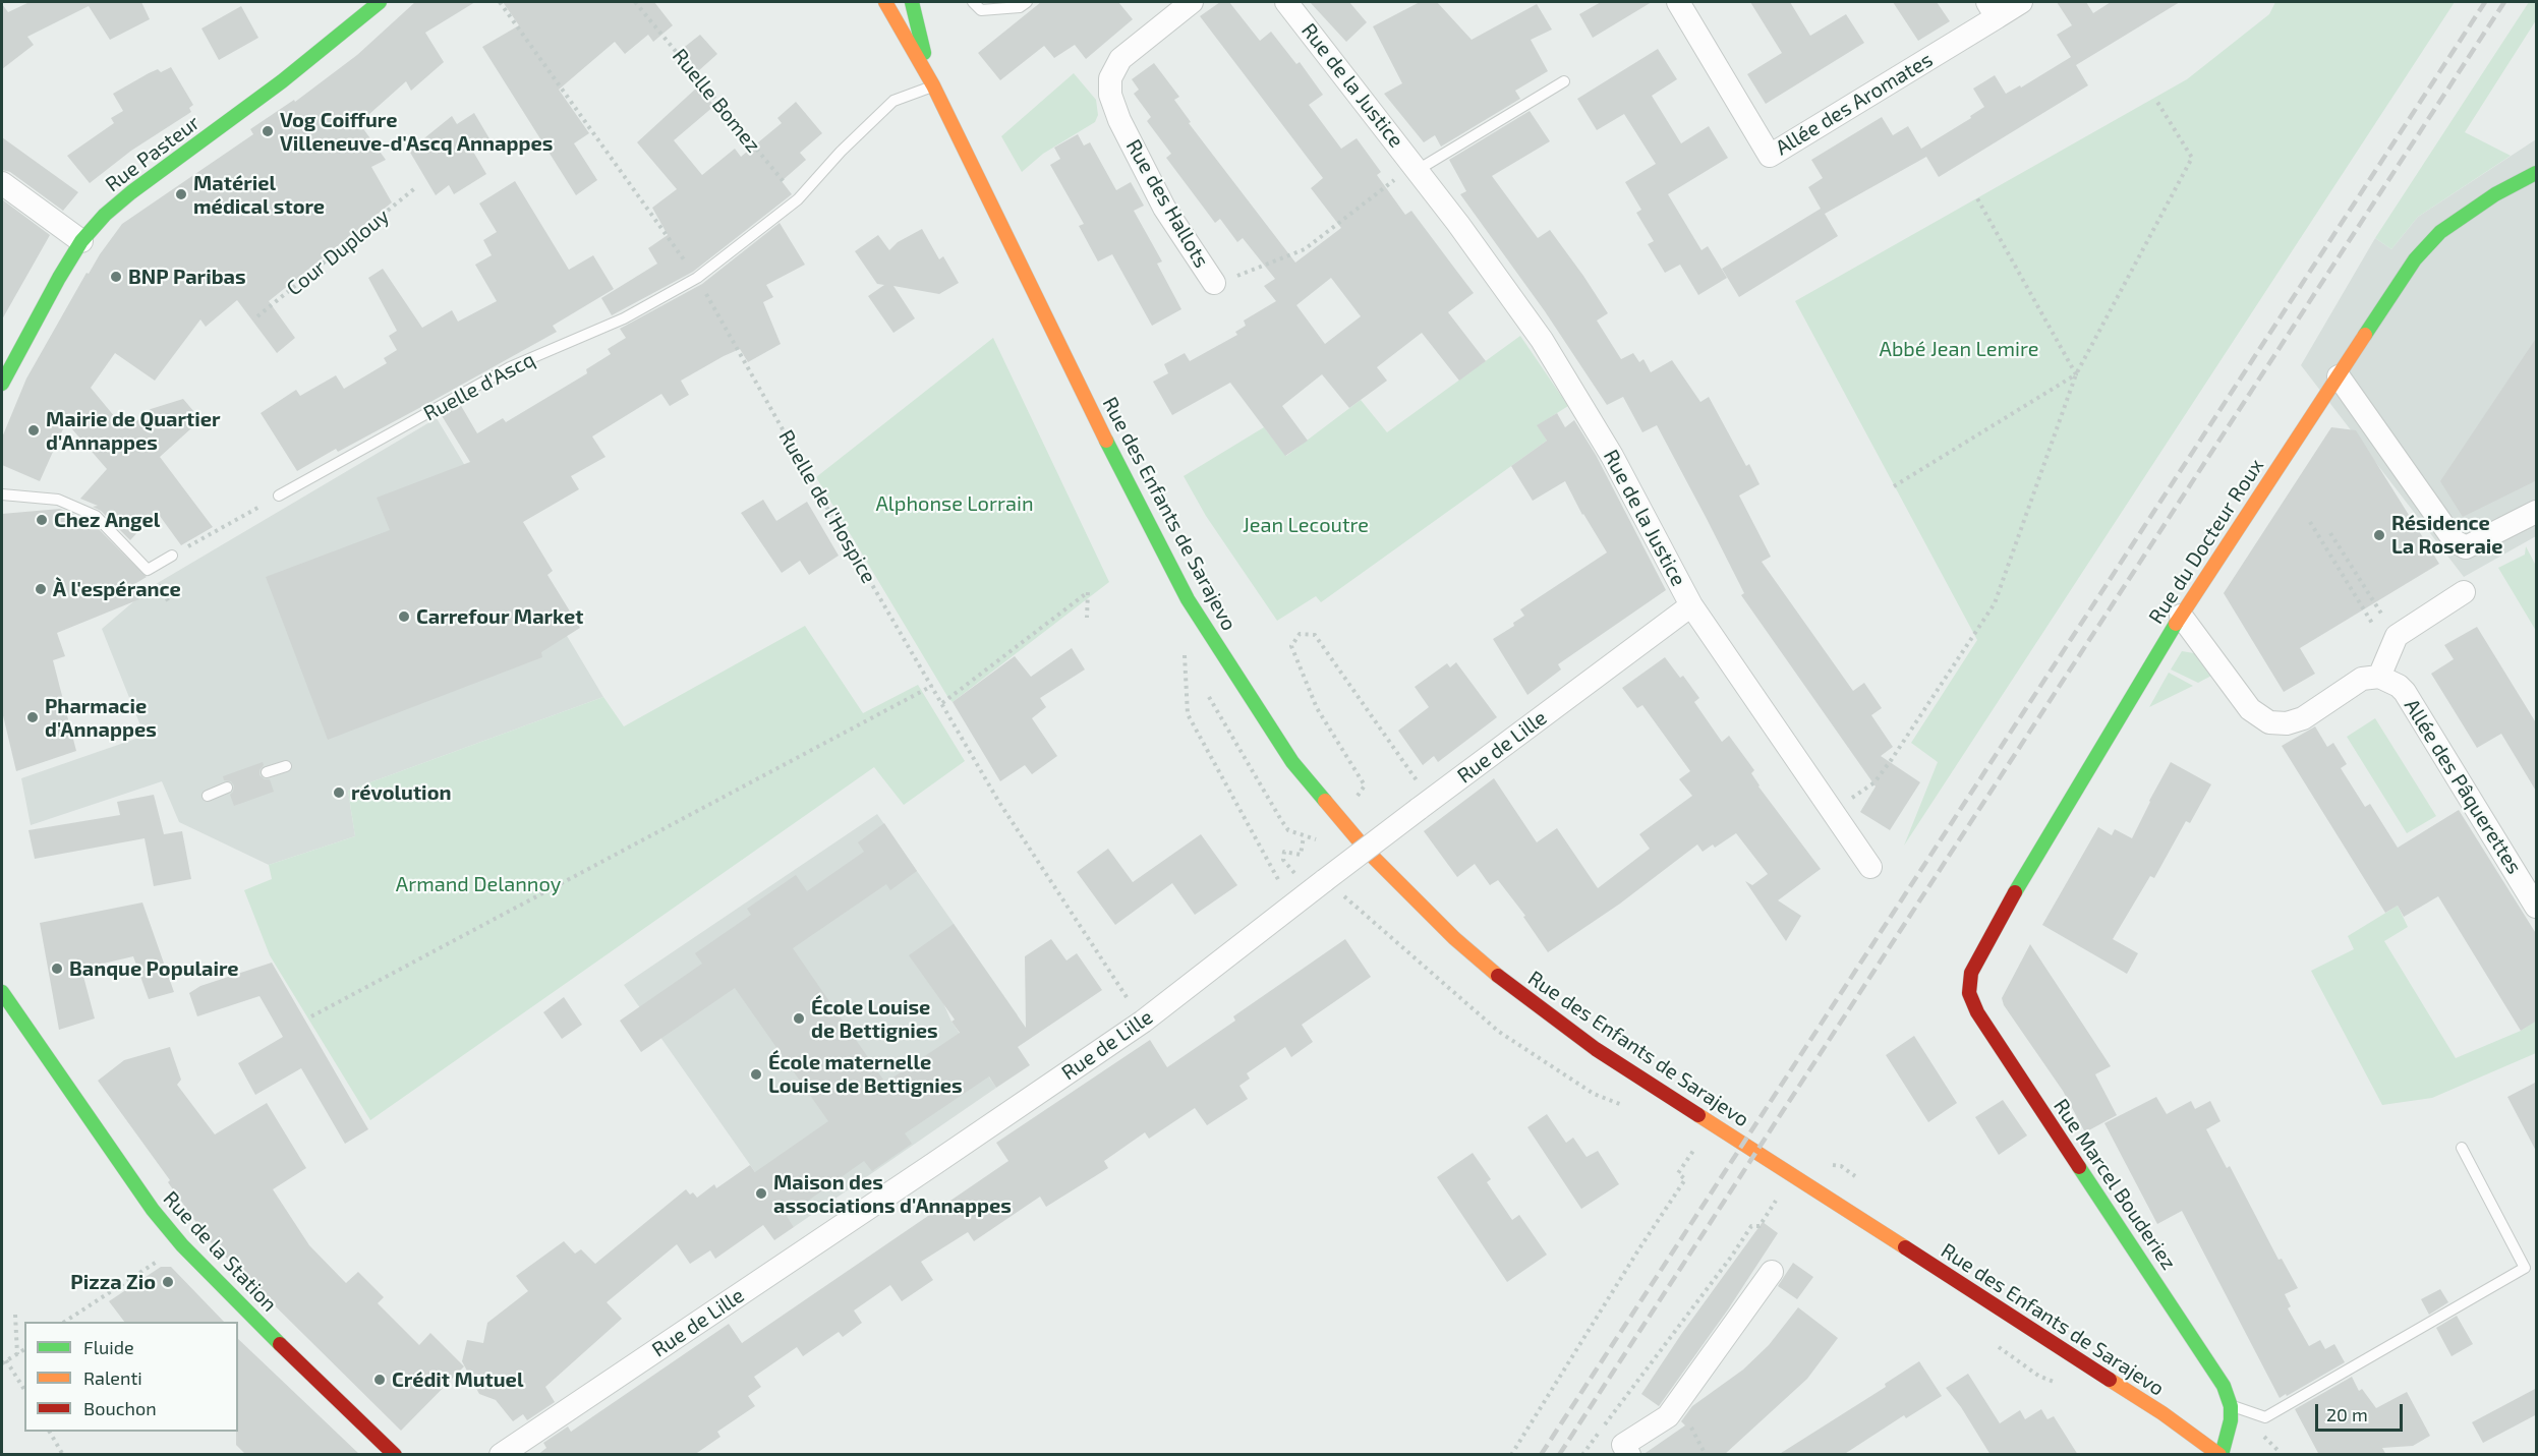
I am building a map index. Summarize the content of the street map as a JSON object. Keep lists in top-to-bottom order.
{
  "streets": {
    "street": [
      "Rue de la Justice",
      "Allée des Aromates",
      "Rue Pasteur",
      "Rue des Hallots",
      "Rue des Enfants de Sarajevo",
      "Rue du Docteur Roux",
      "Rue de Lille",
      "Allée des Pâquerettes",
      "Rue Marcel Bouderiez",
      "Rue de la Station"
    ],
    "lane": ["Ruelle d'Ascq"],
    "path": ["Ruelle Bomez", "Cour Duplouy", "Ruelle de l'Hospice"]
  },
  "crossings": [
    ["Rue de la Justice", "Rue des Hallots"],
    ["Rue de la Justice", "Rue de Lille"],
    ["Ruelle Bomez", "Ruelle d'Ascq"],
    ["Ruelle d'Ascq", "Ruelle de l'Hospice"],
    ["Ruelle d'Ascq", "Rue des Enfants de Sarajevo"],
    ["Ruelle de l'Hospice", "Rue de Lille"],
    ["Rue des Enfants de Sarajevo", "Rue Marcel Bouderiez"],
    ["Rue du Docteur Roux", "Rue Marcel Bouderiez"]
  ],
  "parks": [
    "Abbé Jean Lemire",
    "Alphonse Lorrain",
    "Jean Lecoutre",
    "Armand Delannoy"
  ],
  "places": [
    "Vog Coiffure Villeneuve-d'Ascq Annappes",
    "Matériel médical store",
    "BNP Paribas",
    "Mairie de Quartier d'Annappes",
    "Chez Angel",
    "Résidence La Roseraie",
    "À l'espérance",
    "Carrefour Market",
    "Pharmacie d'Annappes",
    "révolution",
    "Banque Populaire",
    "École Louise de Bettignies",
    "École maternelle Louise de Bettignies",
    "Maison des associations d'Annappes",
    "Pizza Zio",
    "Crédit Mutuel"
  ],
  "legend": ["Fluide", "Ralenti", "Bouchon"],
  "scale_bar": "20 m"
}
